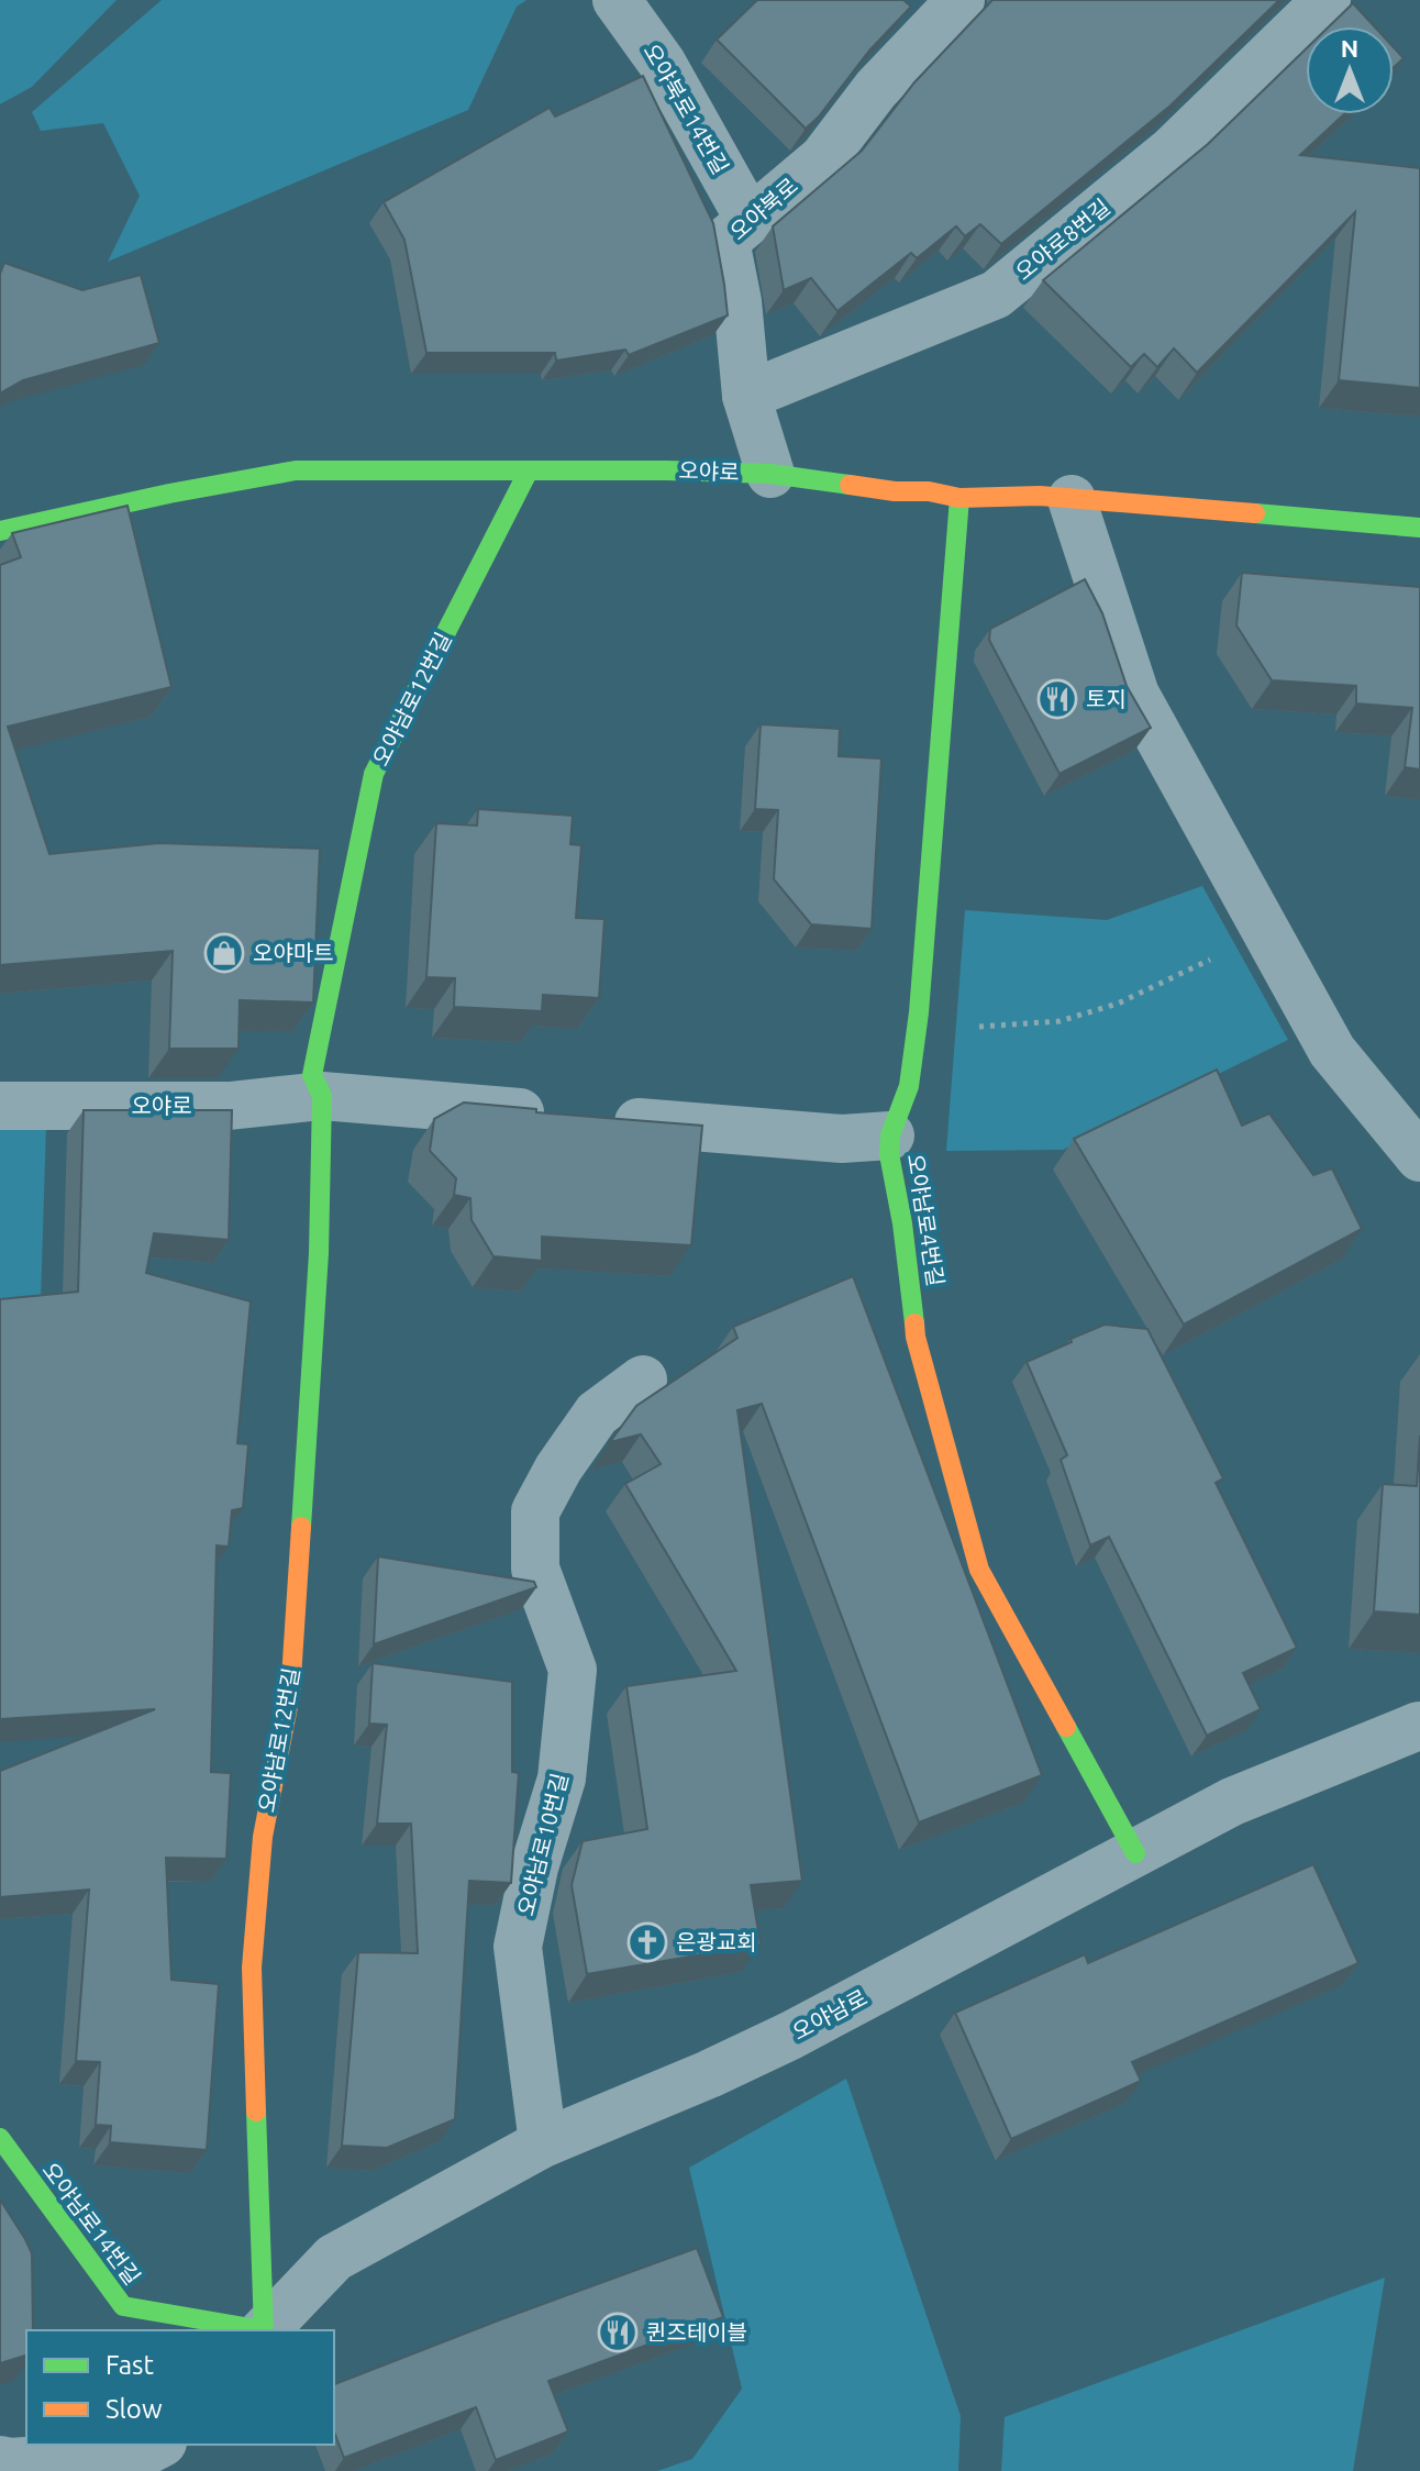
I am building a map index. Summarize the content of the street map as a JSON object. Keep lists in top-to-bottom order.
{
  "streets": {
    "street": [
      "오야북로14번길",
      "오야북로",
      "오야로8번길",
      "오야로",
      "오야남로12번길",
      "오야남로4번길",
      "오야남로10번길",
      "오야남로",
      "오야남로14번길"
    ]
  },
  "crossings": [
    ["오야북로14번길", "오야북로"],
    ["오야북로", "오야로8번길"],
    ["오야북로", "오야로"],
    ["오야로", "오야남로12번길"],
    ["오야로", "오야남로4번길"],
    ["오야남로4번길", "오야남로"],
    ["오야남로10번길", "오야남로"]
  ],
  "places": {
    "restaurant": ["토지", "퀸즈테이블"],
    "shop": ["오야마트"],
    "church": ["은광교회"]
  },
  "legend": ["Fast", "Slow"],
  "north": "top"
}
